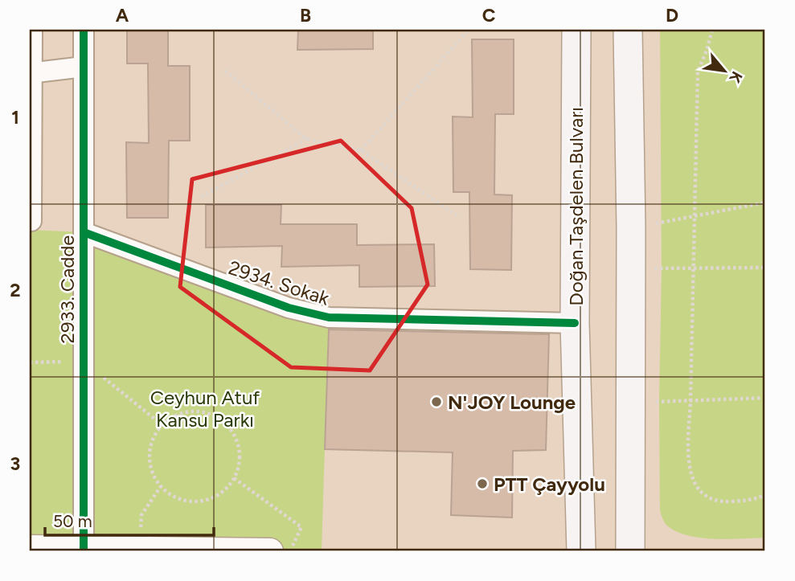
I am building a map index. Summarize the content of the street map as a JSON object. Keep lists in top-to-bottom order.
{
  "streets": {
    "main road": ["Doğan Taşdelen Bulvarı"],
    "street": ["2934. Sokak", "2933. Cadde"]
  },
  "crossings": [
    ["Doğan Taşdelen Bulvarı", "2934. Sokak"],
    ["2934. Sokak", "2933. Cadde"]
  ],
  "parks": ["Ceyhun Atuf Kansu Parkı"],
  "places": ["N'JOY Lounge", "PTT Çayyolu"],
  "scale_bar": "50 m",
  "north": "bottom right",
  "grid": {
    "columns": [
      "A",
      "B",
      "C",
      "D"
    ],
    "rows": ["1", "2", "3"]
  }
}
